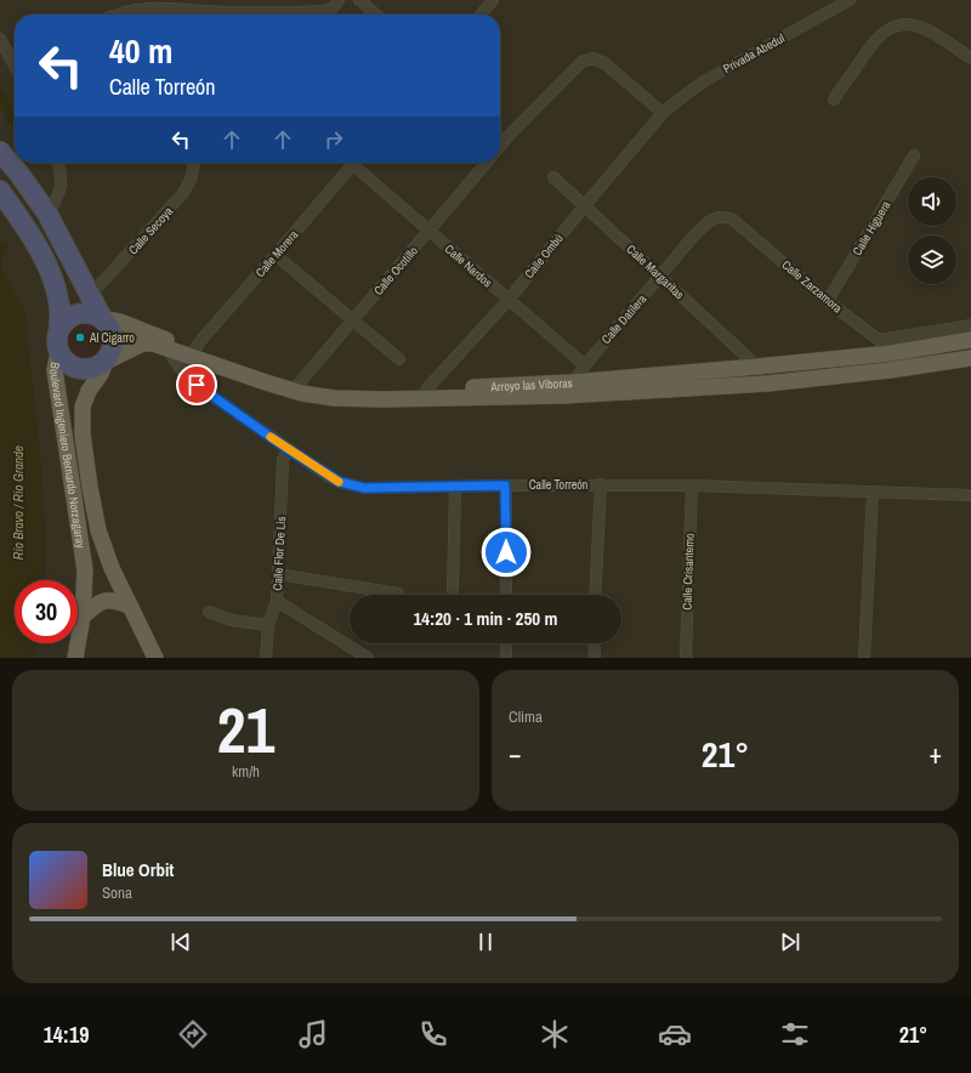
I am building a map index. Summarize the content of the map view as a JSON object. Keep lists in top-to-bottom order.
{
  "streets": {
    "main road": ["Arroyo las Víboras", "Boulevard Ingeniero Bernardo Norzagaray"],
    "street": [
      "Privada Abedul",
      "Calle Higuera",
      "Calle Secoya",
      "Calle Morera",
      "Calle Ombú",
      "Calle Nardos",
      "Calle Ocotillo",
      "Calle Margaritas",
      "Calle Zarzamora",
      "Calle Datilera",
      "Calle Torreón",
      "Calle Flor De Lis",
      "Calle Crisantemo"
    ]
  },
  "crossings": [
    ["Privada Abedul", "Calle Ombú"],
    ["Calle Higuera", "Calle Zarzamora"],
    ["Calle Morera", "Arroyo las Víboras"],
    ["Calle Ombú", "Calle Nardos"],
    ["Calle Ombú", "Calle Margaritas"],
    ["Calle Ombú", "Arroyo las Víboras"],
    ["Calle Nardos", "Calle Ocotillo"],
    ["Calle Nardos", "Calle Datilera"],
    ["Calle Ocotillo", "Arroyo las Víboras"],
    ["Calle Margaritas", "Calle Datilera"],
    ["Calle Margaritas", "Arroyo las Víboras"],
    ["Calle Zarzamora", "Calle Datilera"],
    ["Calle Zarzamora", "Arroyo las Víboras"],
    ["Calle Datilera", "Arroyo las Víboras"],
    ["Arroyo las Víboras", "Boulevard Ingeniero Bernardo Norzagaray"],
    ["Arroyo las Víboras", "Calle Torreón"],
    ["Calle Torreón", "Calle Flor De Lis"],
    ["Calle Torreón", "Calle Crisantemo"]
  ],
  "water": ["Río Bravo / Rio Grande"],
  "places": ["Al Cigarro"],
  "page": {
    "turn": ["40 m", "Calle Torreón"],
    "limit": "30",
    "trip": "14:20 · 1 min · 250 m",
    "tile": [
      ["21", "km/h"],
      "Clima"
    ],
    "heat": ["−", "21°", "+"],
    "song": ["Blue Orbit", "Sona"],
    "tabs": ["14:19", "21°"]
  }
}
